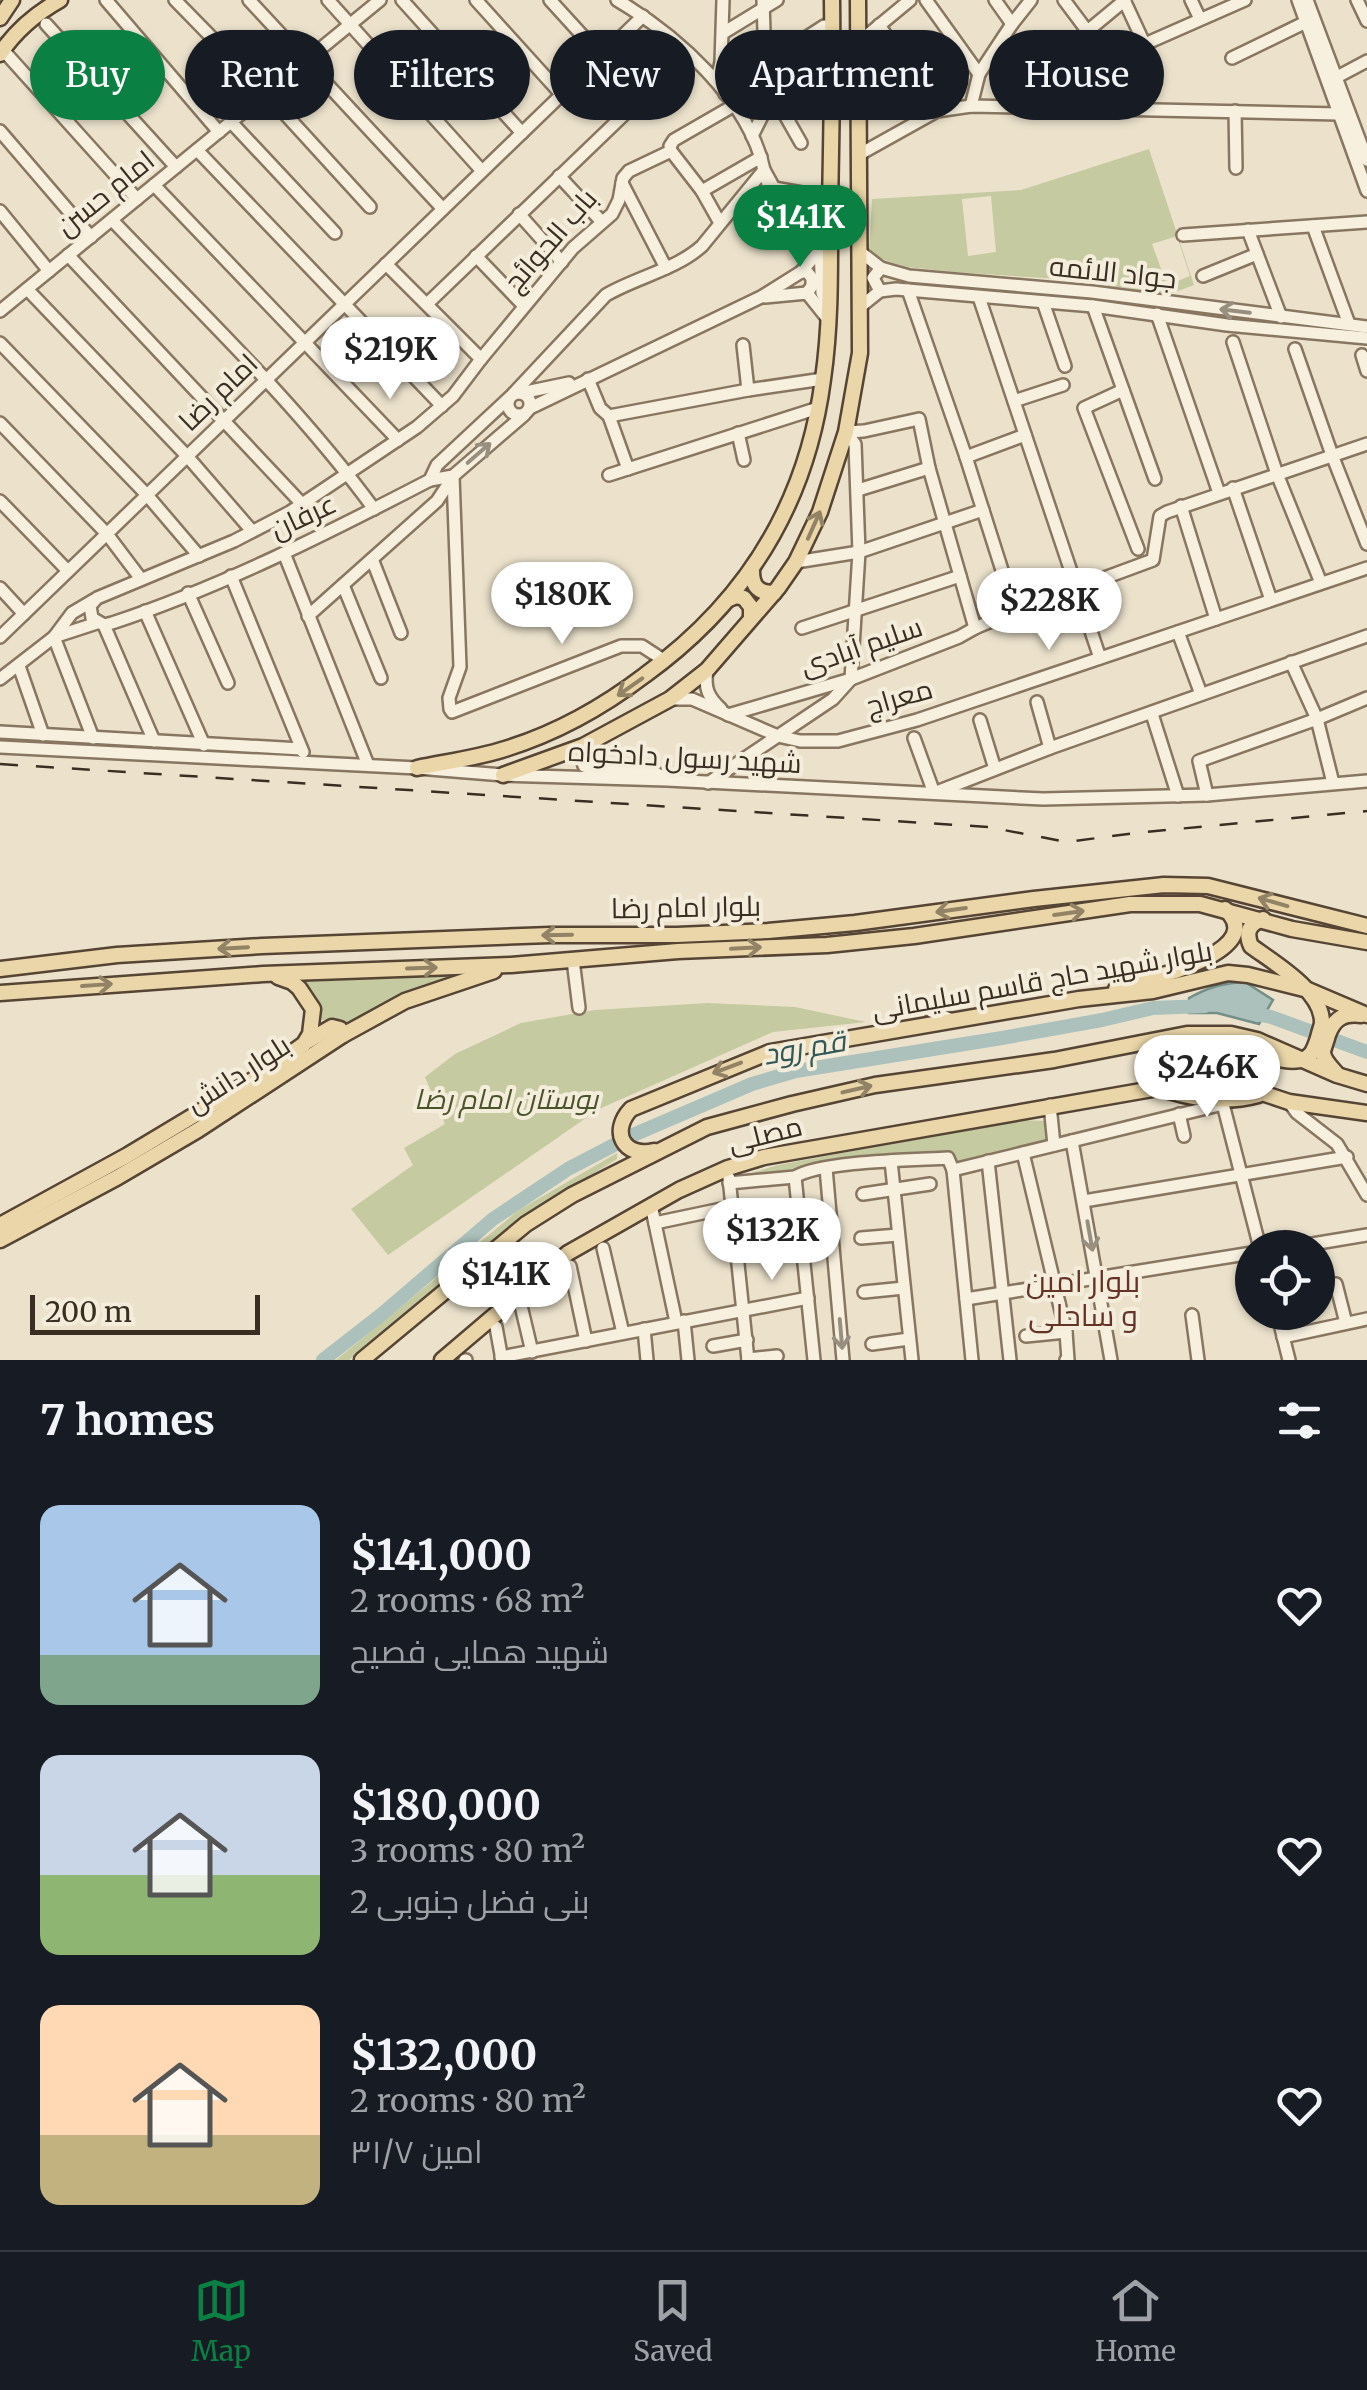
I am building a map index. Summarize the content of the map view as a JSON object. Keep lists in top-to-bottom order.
{
  "streets": {
    "main road": [
      "بلوار امام رضا",
      "بلوار شهید حاج قاسم سلیمانی",
      "بلوار دانش",
      "مصلی"
    ],
    "street": [
      "امام حسن",
      "باب الحوائج",
      "جواد الائمه",
      "امام رضا",
      "عرفان",
      "سلیم آبادی",
      "معراج",
      "شهید رسول دادخواه"
    ]
  },
  "crossings": [
    ["باب الحوائج", "عرفان"],
    ["سلیم آبادی", "معراج"],
    ["بلوار امام رضا", "بلوار دانش"]
  ],
  "districts": ["بلوار امین و ساحلی"],
  "water": ["قم رود"],
  "parks": ["بوستان امام رضا"],
  "scale_bar": "200 m",
  "page": {
    "chip": [
      "Buy",
      "Rent",
      "Filters",
      "New",
      "Apartment",
      "House"
    ],
    "price": [
      "$141K",
      "$219K",
      "$180K",
      "$228K",
      "$246K",
      "$132K",
      "$141K"
    ],
    "scale": "200 m",
    "heading": "7 homes",
    "list": [
      {
        "name": "$141,000",
        "note": "2 rooms · 68 m² · شهید همایی فصیح"
      },
      {
        "name": "$180,000",
        "note": "3 rooms · 80 m² · بنی فضل جنوبی 2"
      },
      {
        "name": "$132,000",
        "note": "2 rooms · 80 m² · امین ۳۱/۷"
      }
    ],
    "tabs": ["Map", "Saved", "Home"]
  }
}
